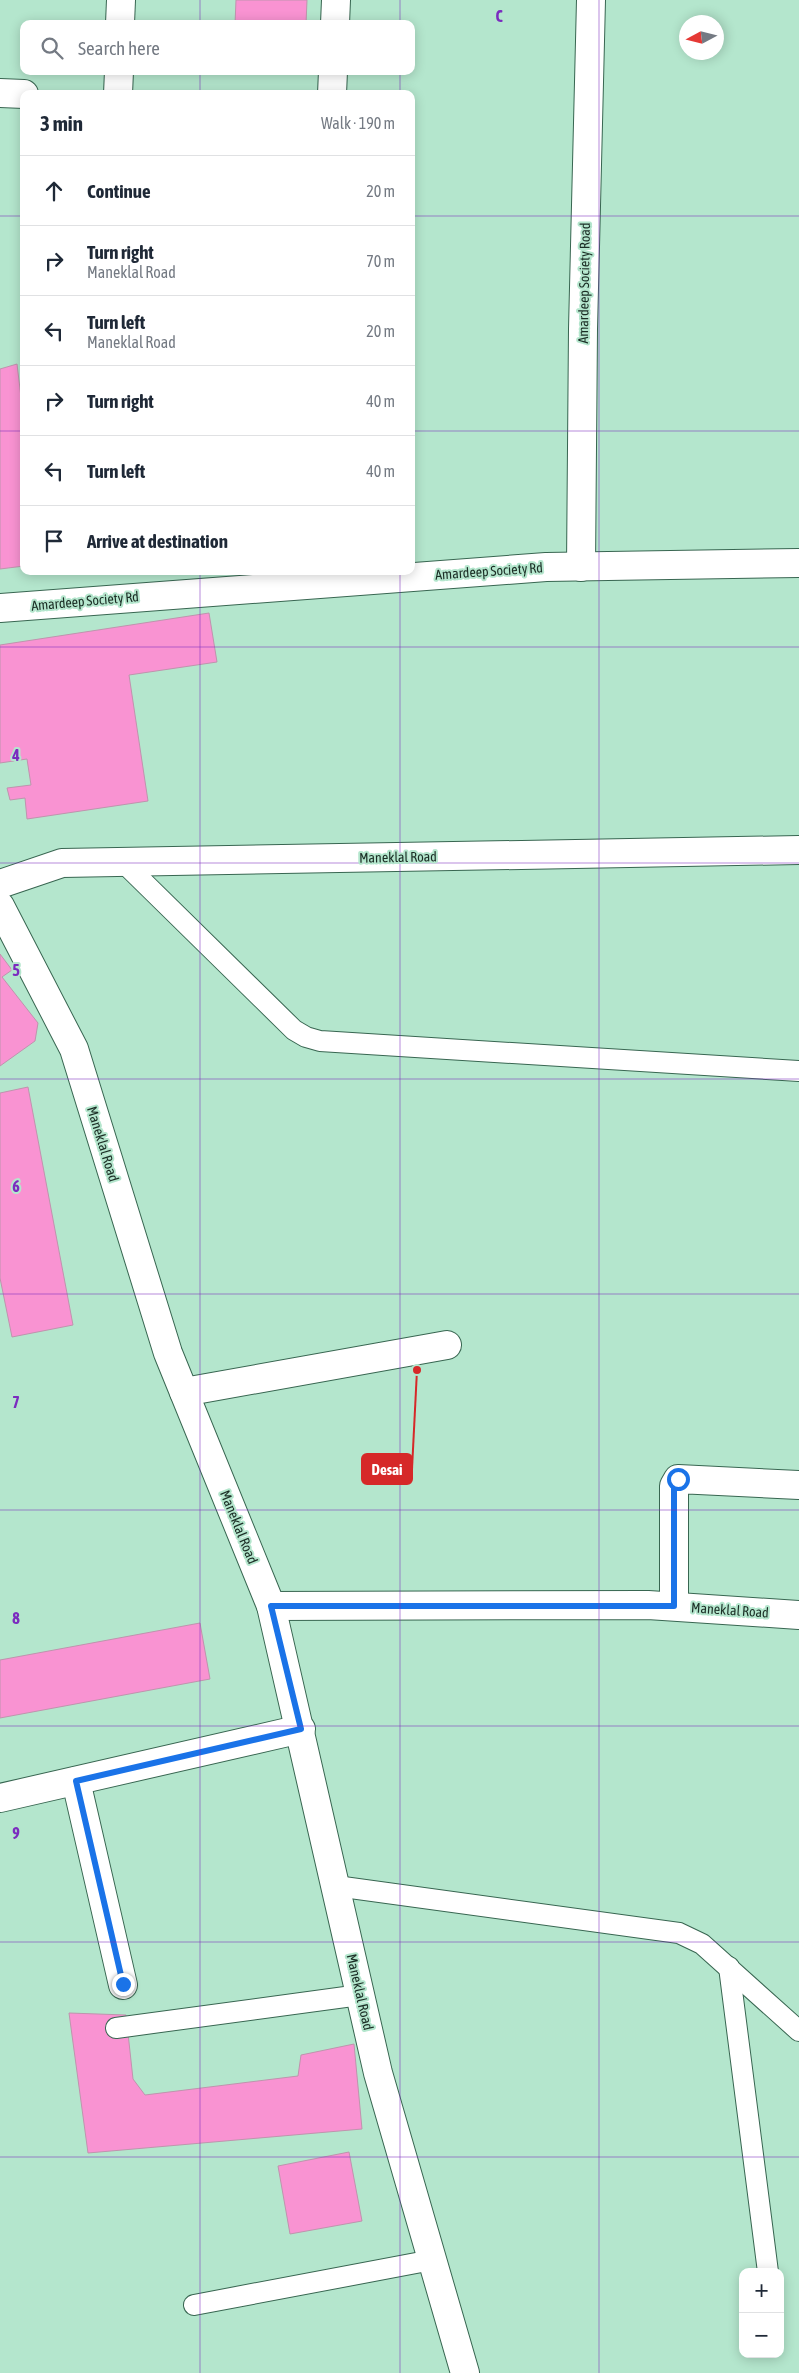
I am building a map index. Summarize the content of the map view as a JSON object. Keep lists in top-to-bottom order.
{
  "streets": {
    "street": ["Amardeep Society Road", "Amardeep Society Rd", "Maneklal Road"]
  },
  "crossings": [
    ["Amardeep Society Road", "Amardeep Society Rd"]
  ],
  "places": ["Desai"],
  "north": "left",
  "page": {
    "search": "Search here",
    "heading": ["3 min", "Walk · 190 m"],
    "list": [
      ["Continue", "20 m"],
      ["Turn right", "Maneklal Road", "70 m"],
      ["Turn left", "Maneklal Road", "20 m"],
      ["Turn right", "40 m"],
      ["Turn left", "40 m"],
      "Arrive at destination"
    ],
    "map_buttons": ["+", "−"]
  },
  "grid": {
    "columns": ["C"],
    "rows": [
      "4",
      "5",
      "6",
      "7",
      "8",
      "9"
    ]
  }
}
